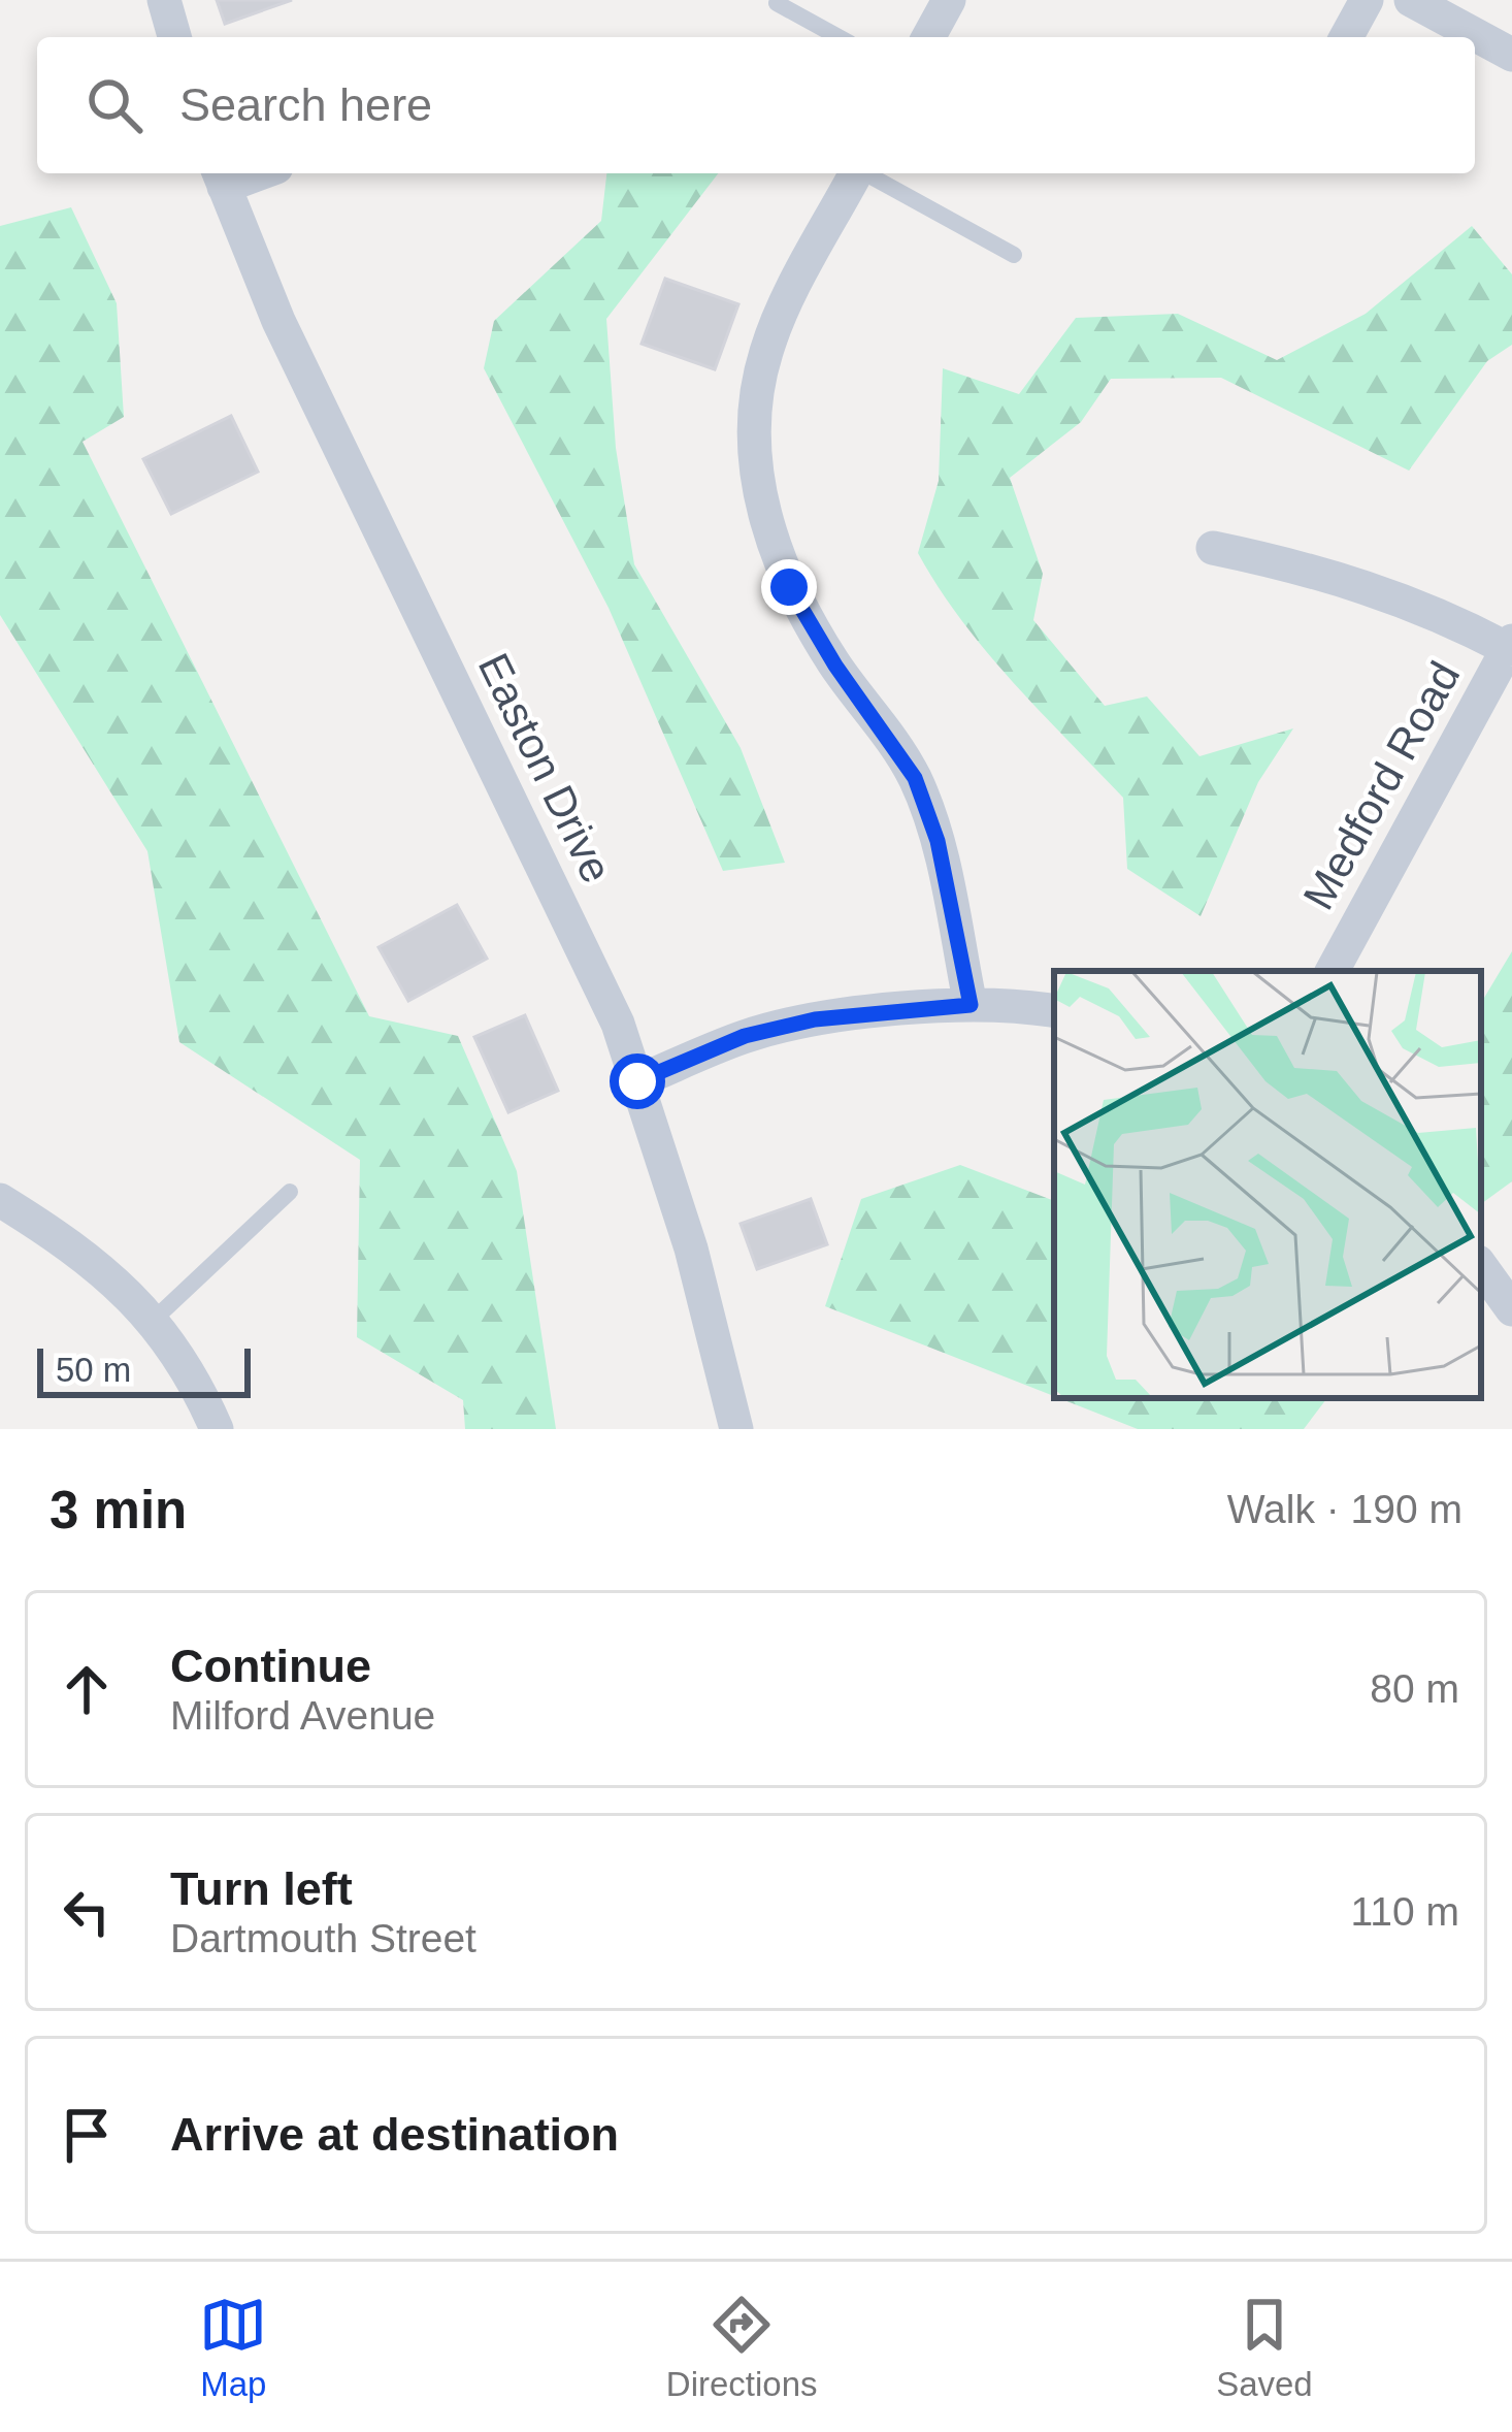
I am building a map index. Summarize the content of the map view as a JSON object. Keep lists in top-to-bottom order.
{
  "streets": {
    "street": ["Easton Drive", "Medford Road"]
  },
  "scale_bar": "50 m",
  "page": {
    "search": "Search here",
    "scale": "50 m",
    "heading": ["3 min", "Walk · 190 m"],
    "list": [
      ["Continue", "Milford Avenue", "80 m"],
      ["Turn left", "Dartmouth Street", "110 m"],
      "Arrive at destination"
    ],
    "nav": ["Map", "Directions", "Saved"]
  }
}
